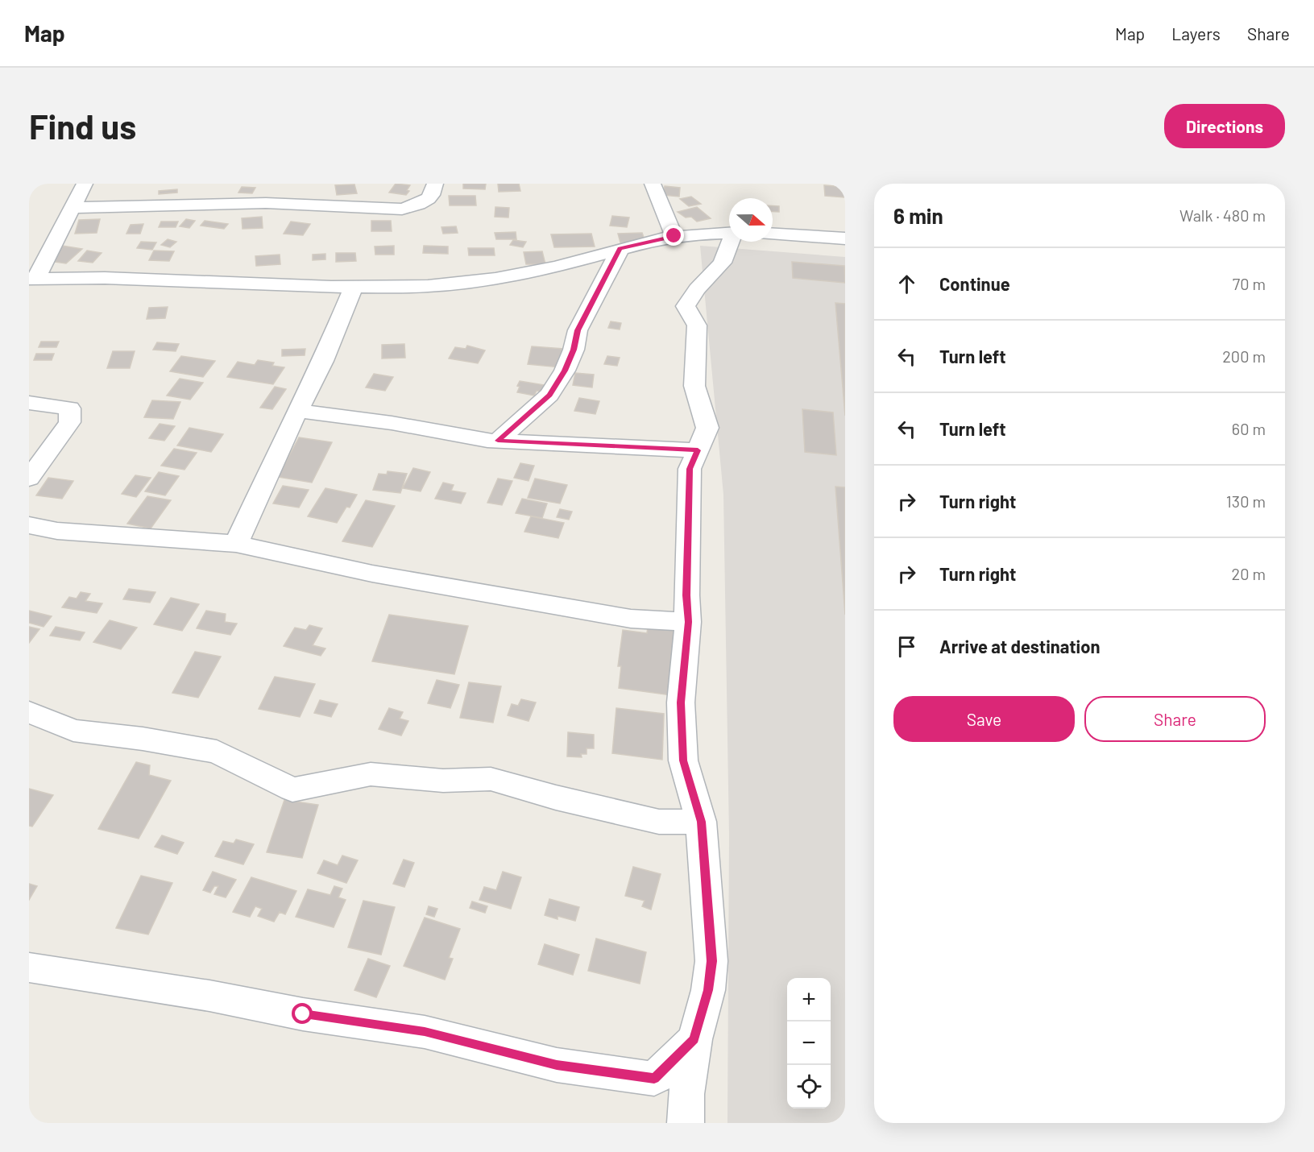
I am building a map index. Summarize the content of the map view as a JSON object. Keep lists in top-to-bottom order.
{
  "north": "right",
  "page": {
    "header": "Map",
    "nav": ["Map", "Layers", "Share"],
    "buttons": [
      "Directions",
      ["Save", "Share"]
    ],
    "title": "Find us",
    "heading": ["6 min", "Walk · 480 m"],
    "list": [
      ["Continue", "70 m"],
      ["Turn left", "200 m"],
      ["Turn left", "60 m"],
      ["Turn right", "130 m"],
      ["Turn right", "20 m"],
      "Arrive at destination"
    ],
    "map_buttons": ["+", "−"]
  }
}
